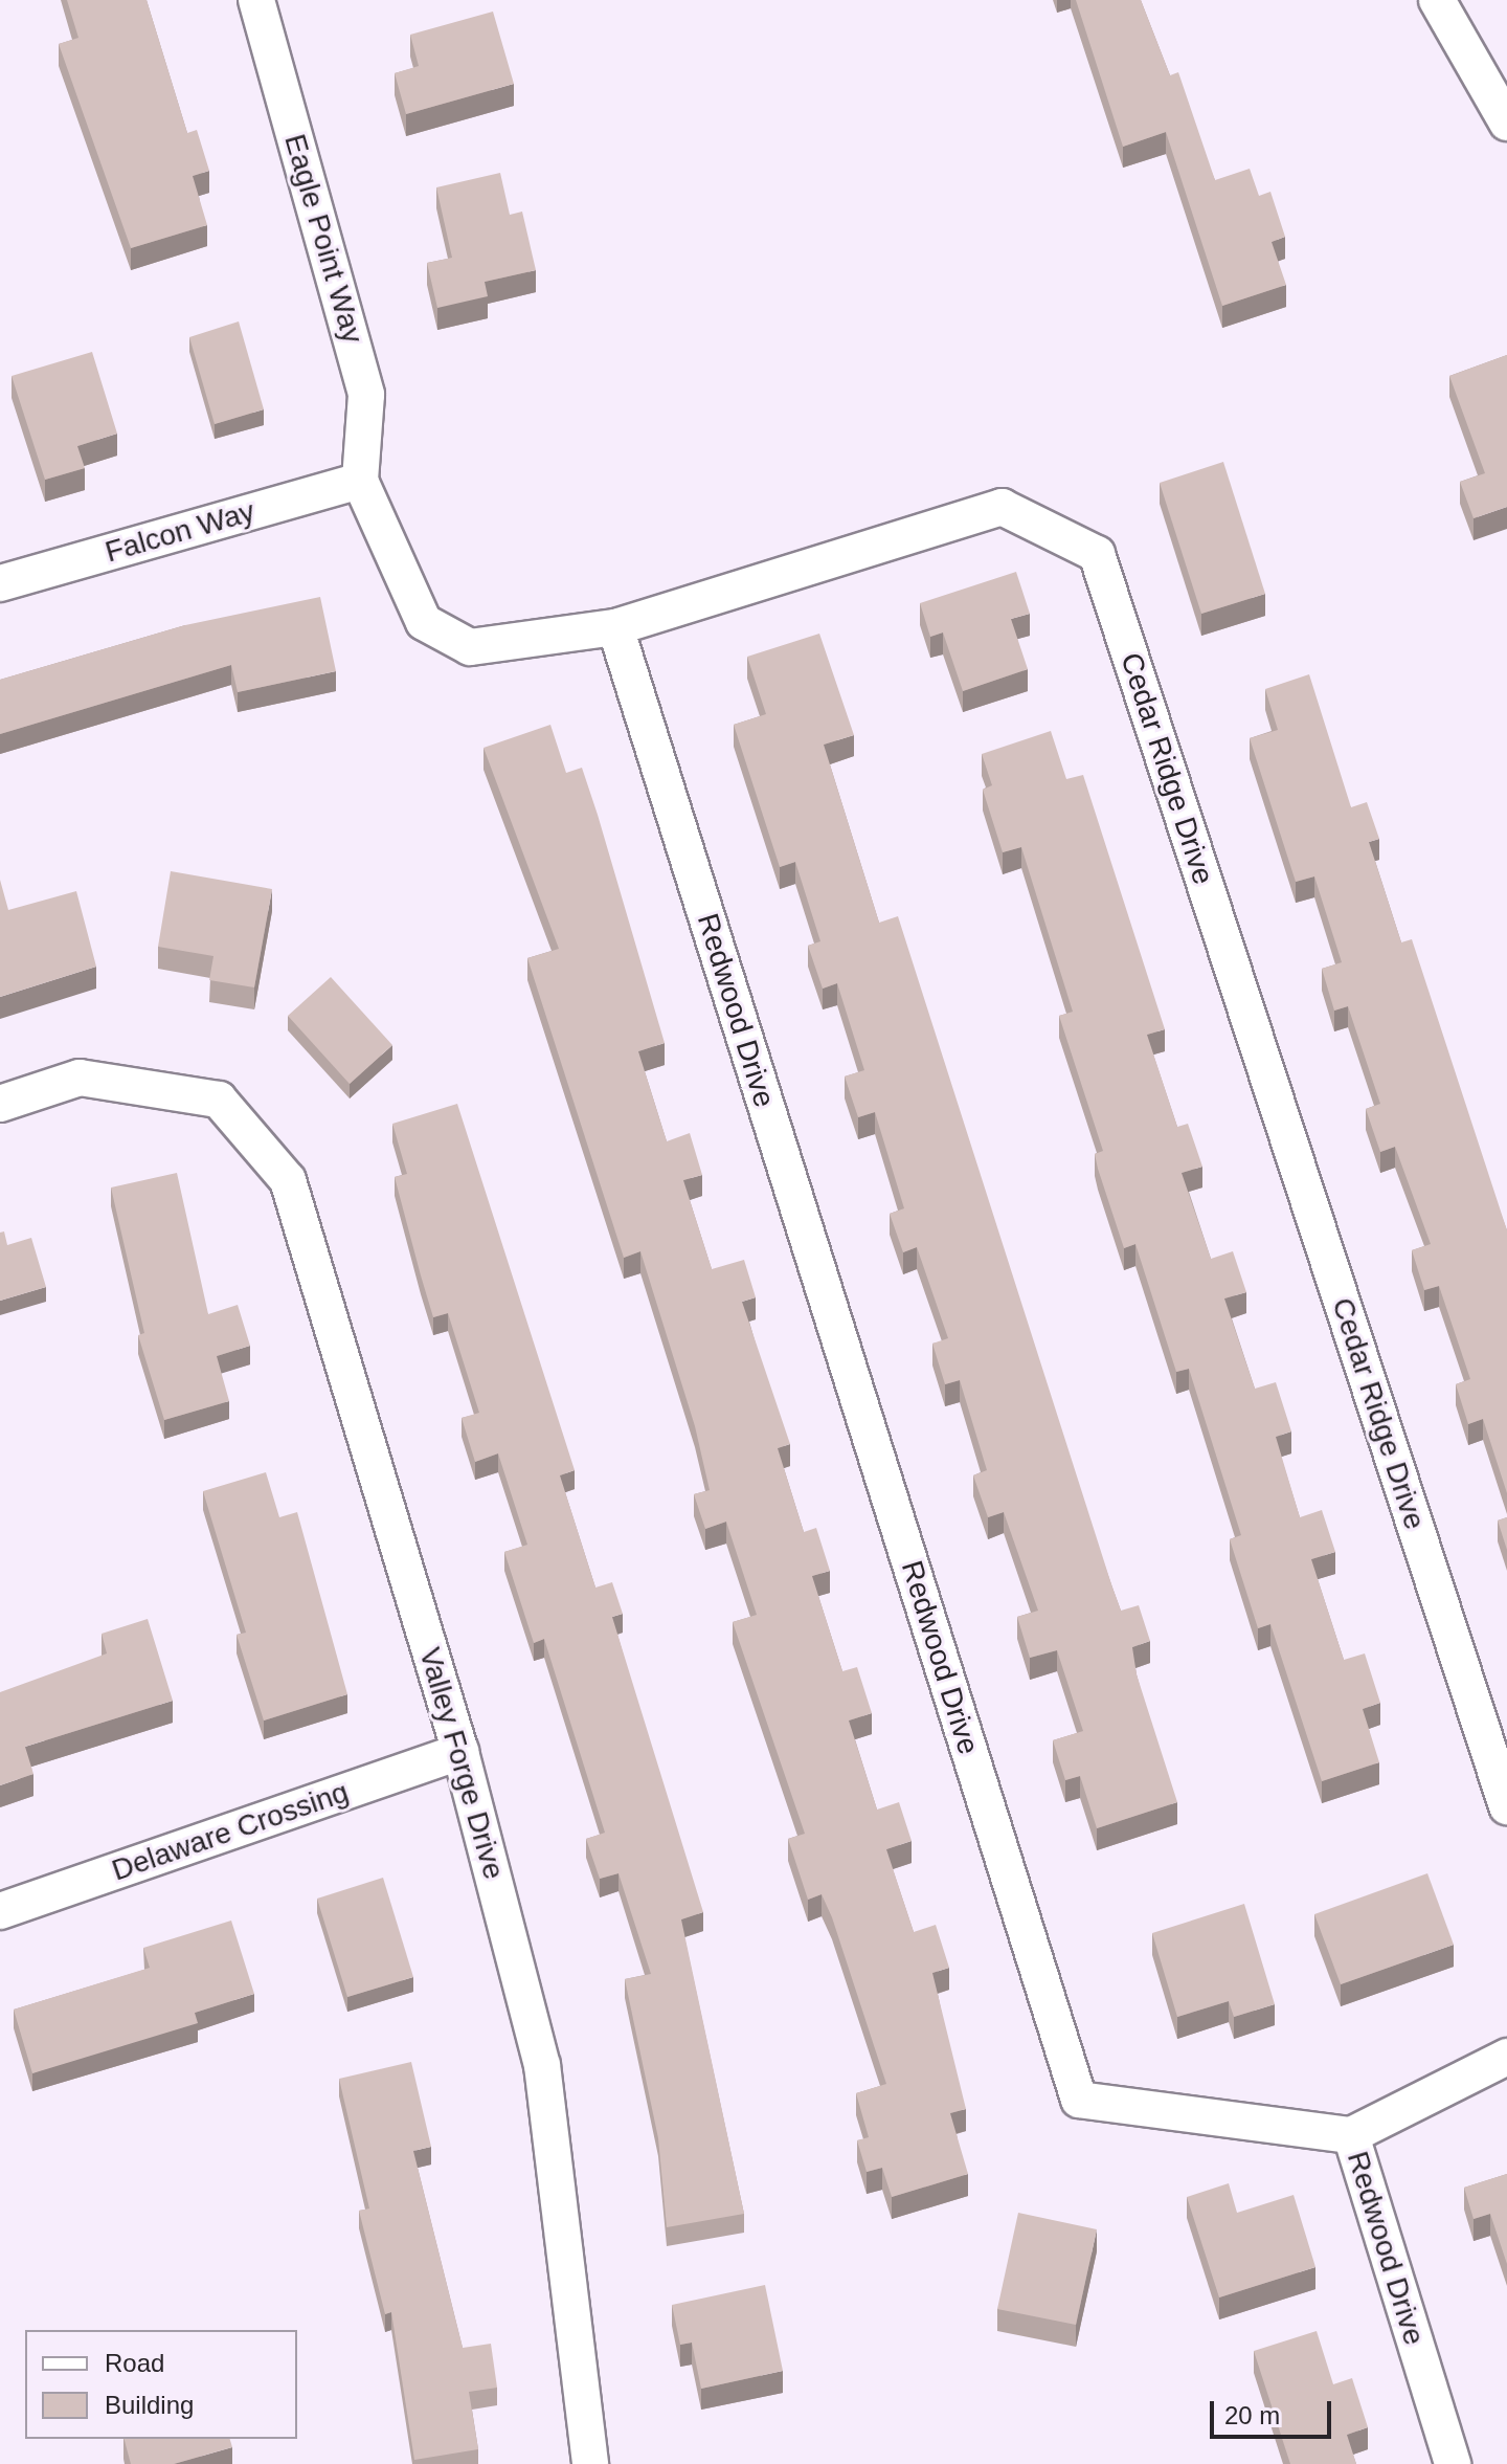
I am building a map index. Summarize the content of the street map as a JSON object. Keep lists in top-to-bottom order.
{
  "streets": {
    "street": [
      "Eagle Point Way",
      "Falcon Way",
      "Cedar Ridge Drive",
      "Redwood Drive",
      "Valley Forge Drive",
      "Delaware Crossing"
    ]
  },
  "crossings": [
    ["Eagle Point Way", "Falcon Way"],
    ["Eagle Point Way", "Cedar Ridge Drive"],
    ["Falcon Way", "Cedar Ridge Drive"],
    ["Cedar Ridge Drive", "Redwood Drive"],
    ["Valley Forge Drive", "Delaware Crossing"]
  ],
  "legend": ["Road", "Building"],
  "scale_bar": "20 m"
}
